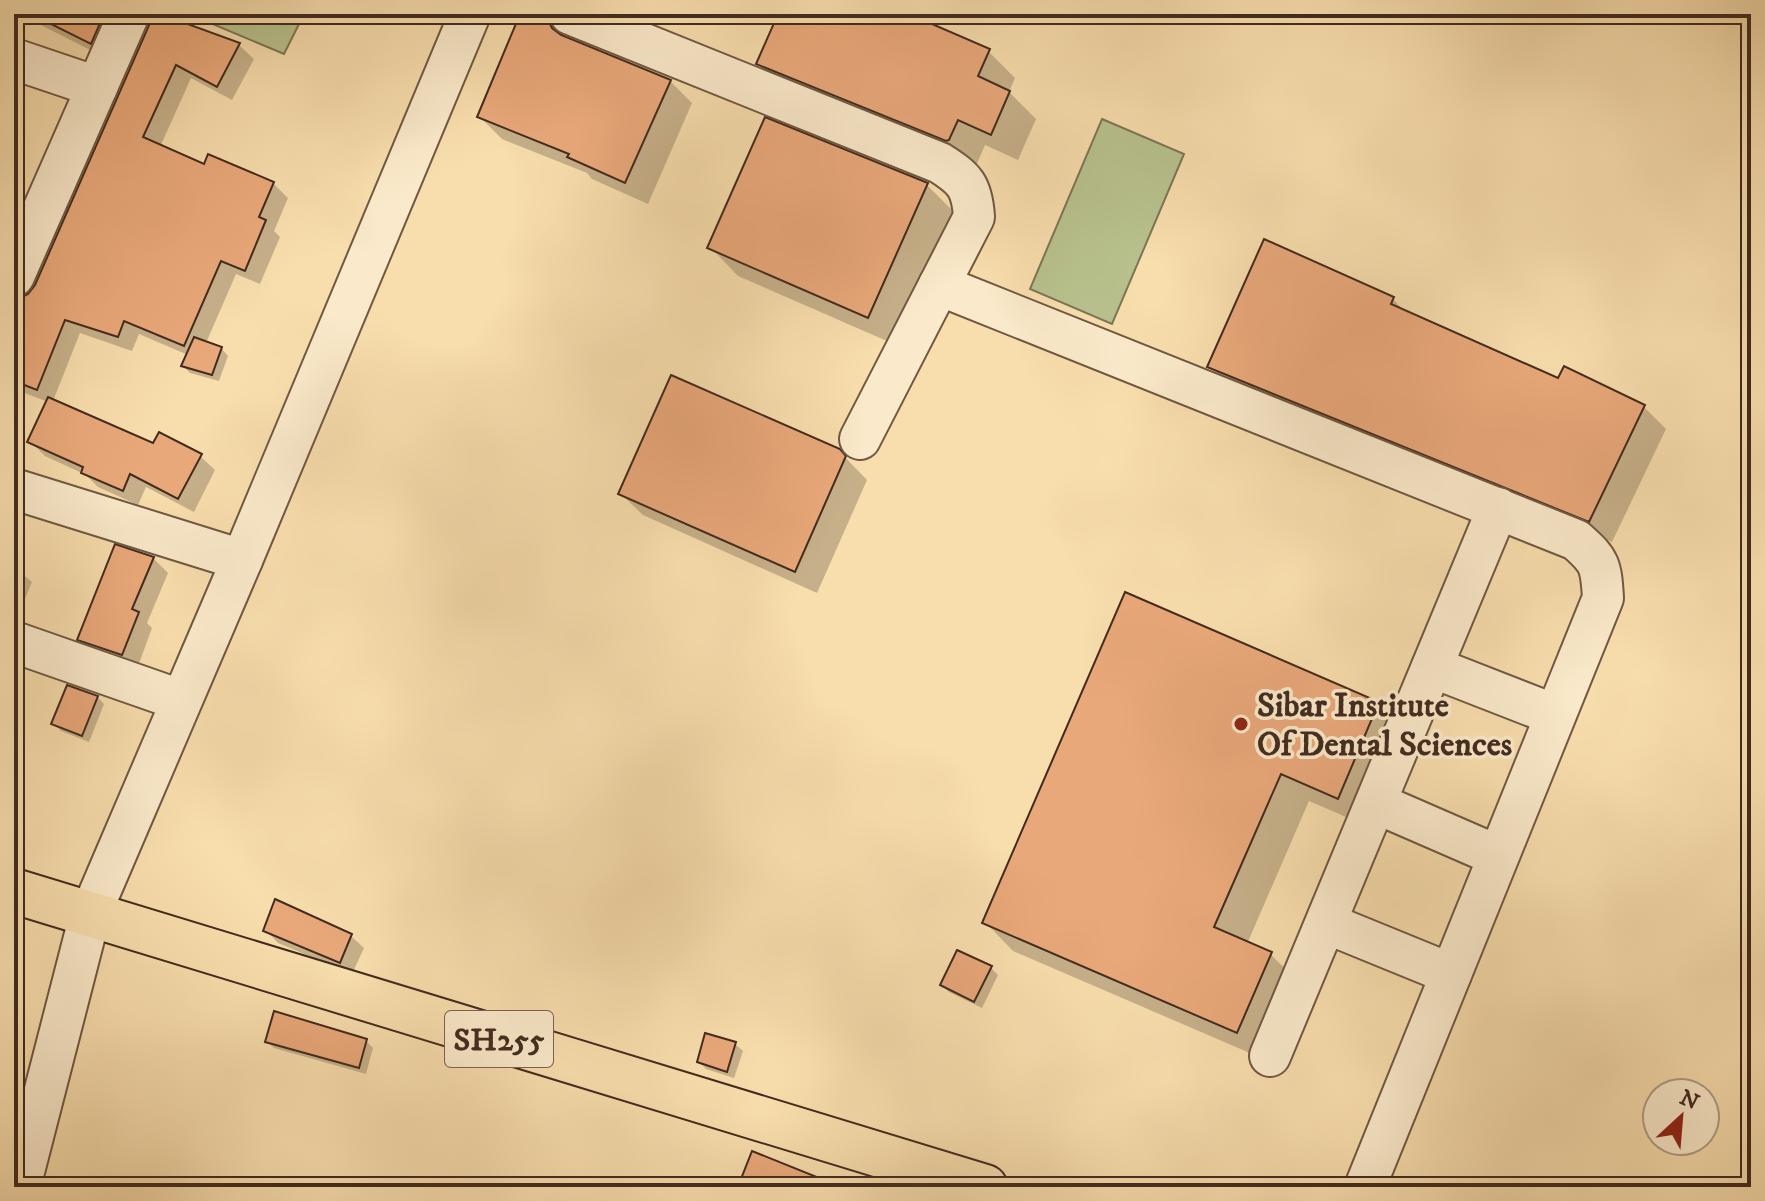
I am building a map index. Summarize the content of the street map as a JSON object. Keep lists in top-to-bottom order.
{
  "streets": {
    "main road": ["SH255"]
  },
  "places": ["Sibar Institute Of Dental Sciences"],
  "north": "top right"
}
